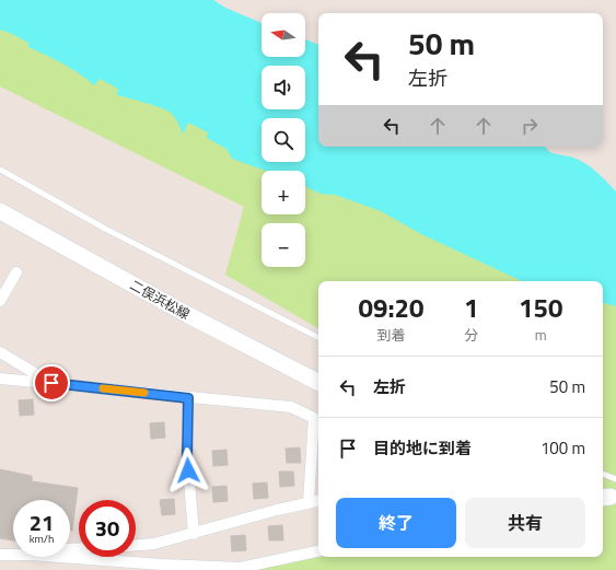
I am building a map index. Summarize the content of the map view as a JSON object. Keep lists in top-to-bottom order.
{
  "streets": {
    "main road": ["二俣浜松線"]
  },
  "north": "left",
  "page": {
    "map_buttons": ["+", "−"],
    "turn": ["50 m", "左折"],
    "eta": [
      "09:20",
      "到着",
      "1",
      "分",
      "150",
      "m"
    ],
    "list": [
      {
        "name": "左折",
        "value": "50 m"
      },
      {
        "name": "目的地に到着",
        "value": "100 m"
      }
    ],
    "buttons": ["終了", "共有"],
    "speed": "21 km/h",
    "limit": "30"
  }
}
